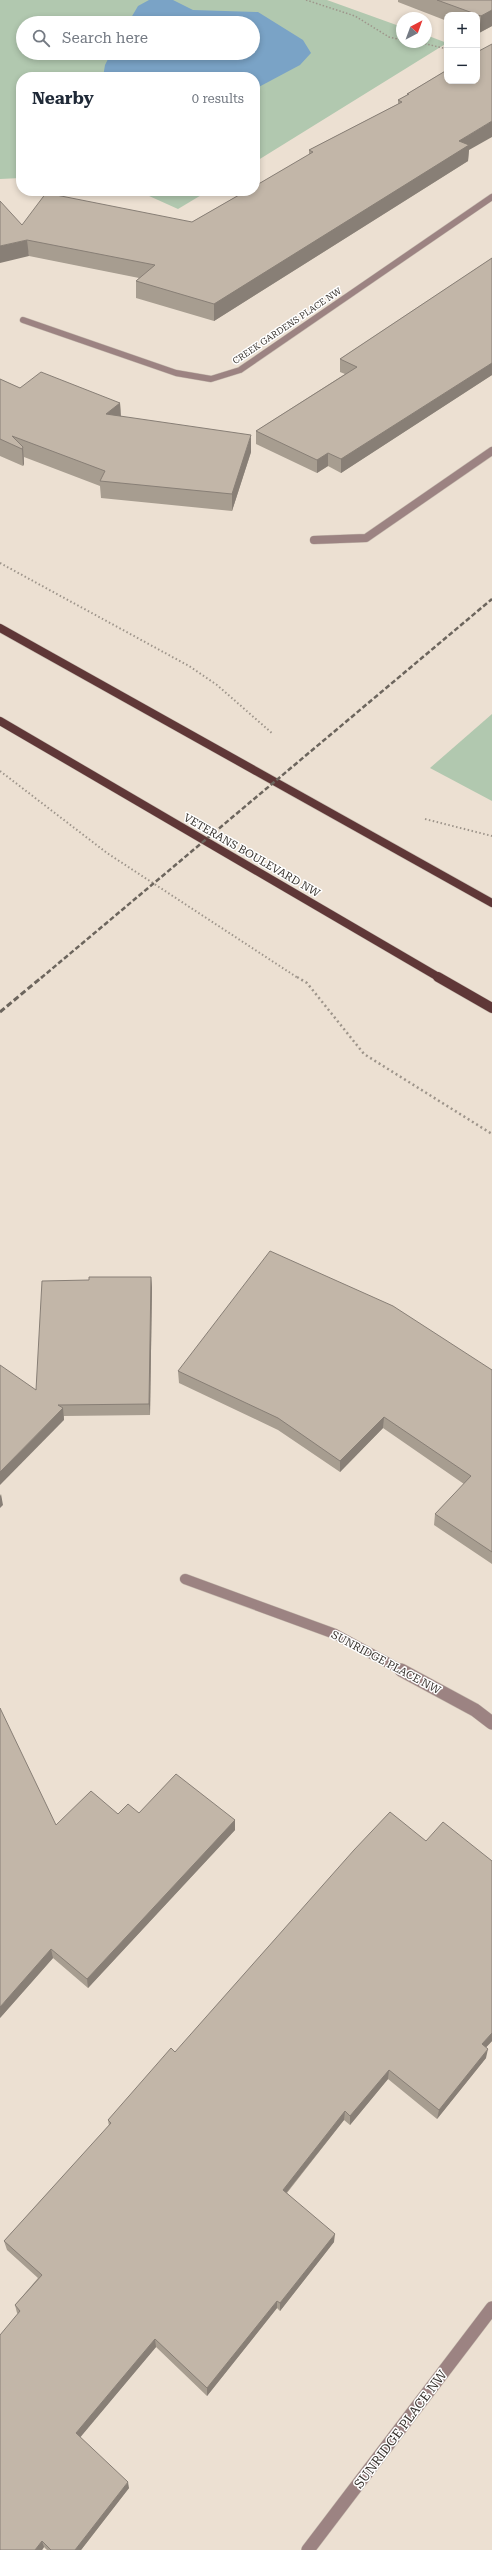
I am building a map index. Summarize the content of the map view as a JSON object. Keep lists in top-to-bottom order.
{
  "streets": {
    "main road": ["VETERANS BOULEVARD NW"],
    "street": ["CREEK GARDENS PLACE NW", "SUNRIDGE PLACE NW"]
  },
  "north": "top right",
  "page": {
    "map_buttons": ["+", "−"],
    "search": "Search here",
    "heading": ["Nearby", "0 results"]
  }
}
